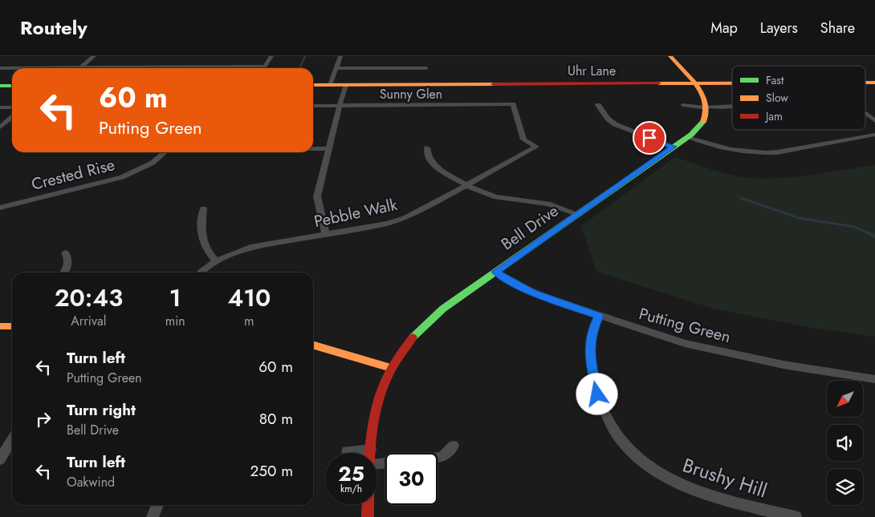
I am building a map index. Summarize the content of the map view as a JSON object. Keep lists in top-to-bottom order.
{
  "streets": {
    "street": [
      "Uhr Lane",
      "Sunny Glen",
      "Crested Rise",
      "Pebble Walk",
      "Bell Drive",
      "Putting Green",
      "Brushy Hill"
    ]
  },
  "crossings": [
    ["Sunny Glen", "Pebble Walk"],
    ["Bell Drive", "Putting Green"],
    ["Putting Green", "Brushy Hill"]
  ],
  "legend": ["Fast", "Slow", "Jam"],
  "north": "bottom left",
  "page": {
    "header": "Routely",
    "nav": ["Map", "Layers", "Share"],
    "turn": ["60 m", "Putting Green"],
    "eta": [
      "20:43",
      "Arrival",
      "1",
      "min",
      "410",
      "m"
    ],
    "list": [
      {
        "name": "Turn left",
        "note": "Putting Green",
        "value": "60 m"
      },
      {
        "name": "Turn right",
        "note": "Bell Drive",
        "value": "80 m"
      },
      {
        "name": "Turn left",
        "note": "Oakwind",
        "value": "250 m"
      }
    ],
    "speed": "25 km/h",
    "limit": "30"
  }
}
